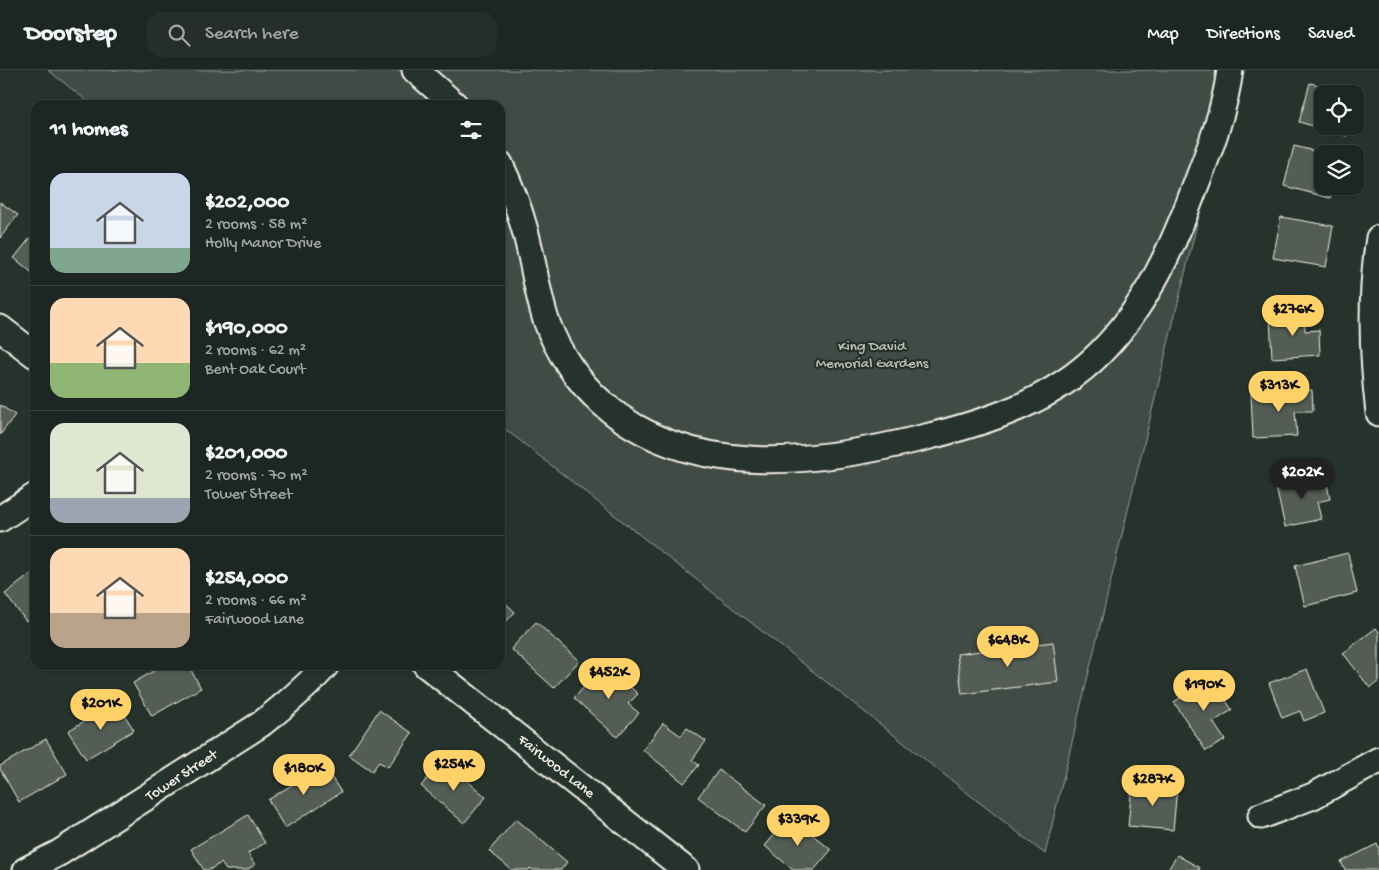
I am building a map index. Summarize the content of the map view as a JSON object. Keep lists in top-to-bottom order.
{
  "streets": {
    "street": ["Fairwood Lane", "Tower Street"]
  },
  "parks": ["King David Memorial Gardens"],
  "page": {
    "header": "Doorstep",
    "search": "Search here",
    "nav": ["Map", "Directions", "Saved"],
    "heading": "11 homes",
    "list": [
      {
        "name": "$202,000",
        "note": "2 rooms · 58 m² · Holly Manor Drive"
      },
      {
        "name": "$190,000",
        "note": "2 rooms · 62 m² · Bent Oak Court"
      },
      {
        "name": "$201,000",
        "note": "2 rooms · 70 m² · Tower Street"
      },
      {
        "name": "$254,000",
        "note": "2 rooms · 66 m² · Fairwood Lane"
      }
    ],
    "price": [
      "$276K",
      "$313K",
      "$202K",
      "$648K",
      "$452K",
      "$190K",
      "$201K",
      "$254K",
      "$180K",
      "$287K",
      "$339K"
    ]
  }
}
